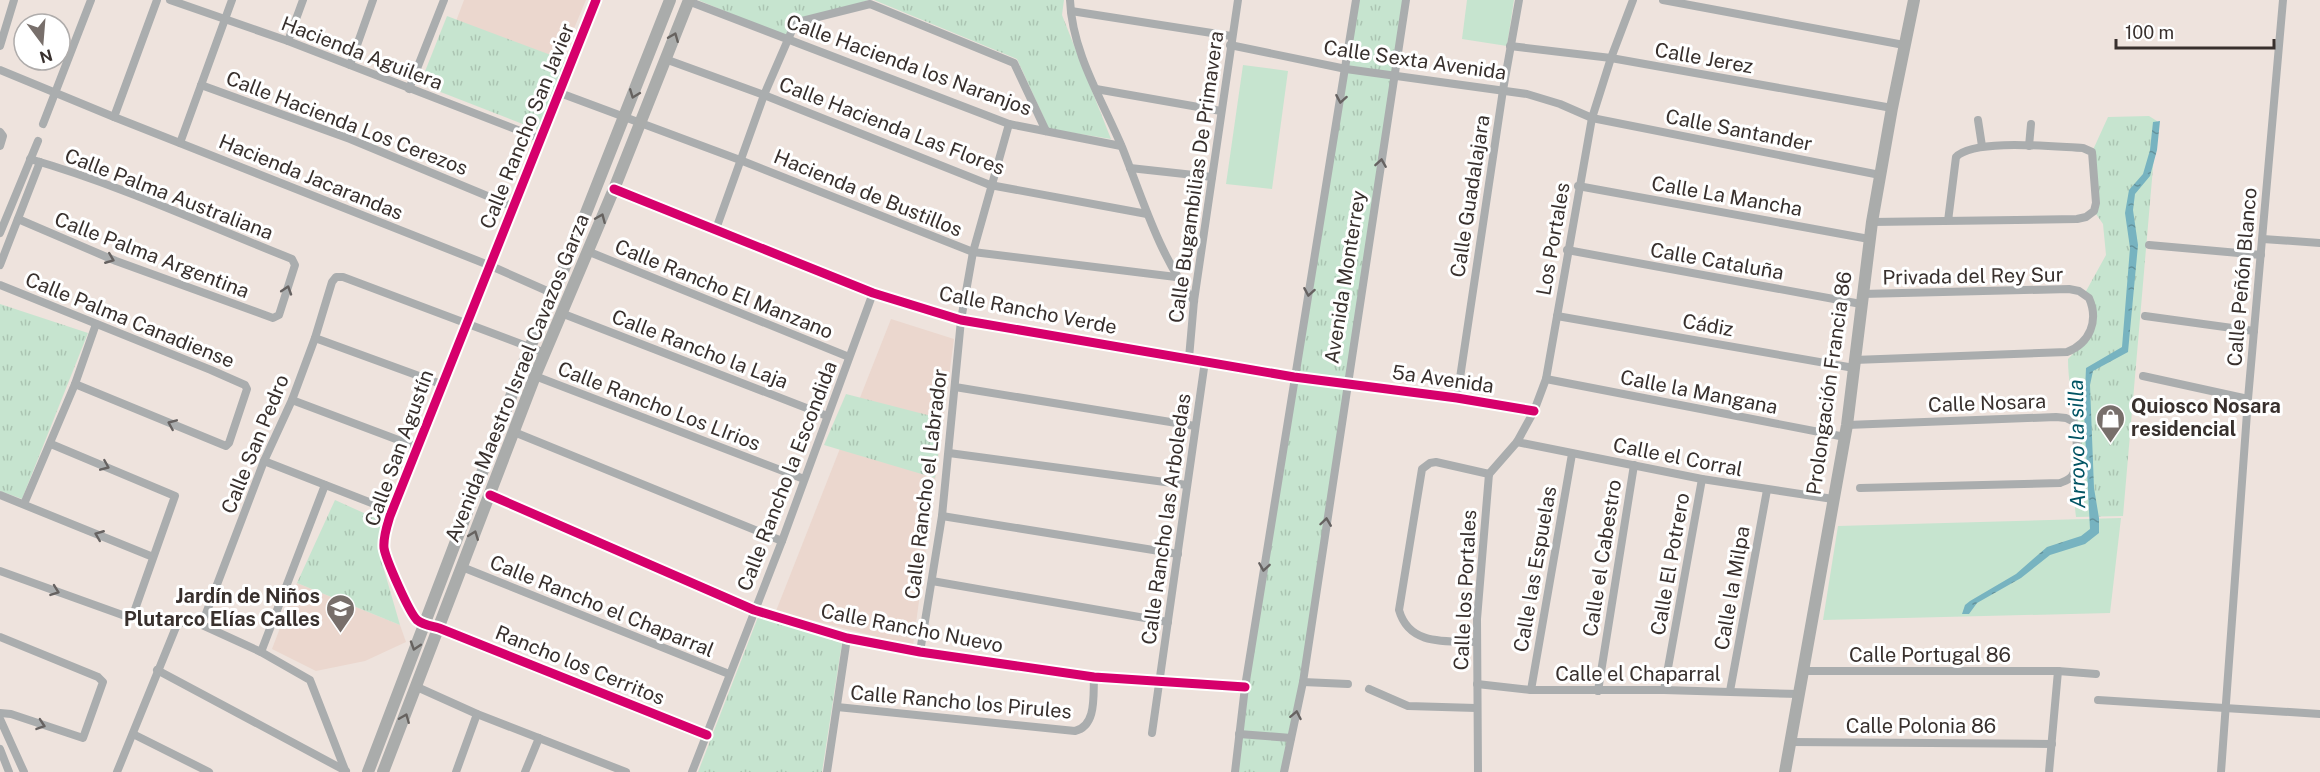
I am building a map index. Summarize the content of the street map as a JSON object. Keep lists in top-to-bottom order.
{
  "streets": {
    "street": [
      "Hacienda Aguilera",
      "Calle Jerez",
      "Calle Sexta Avenida",
      "Calle Hacienda los Naranjos",
      "Calle Hacienda Los Cerezos",
      "Calle Rancho San Javier",
      "Calle Hacienda Las Flores",
      "Calle Santander",
      "Hacienda Jacarandas",
      "Calle Bugambilias De Primavera",
      "Hacienda de Bustillos",
      "Calle Palma Australiana",
      "Calle Guadalajara",
      "Calle La Mancha",
      "Los Portales",
      "Calle Palma Argentina",
      "Calle Cataluña",
      "Privada del Rey Sur",
      "Avenida Monterrey",
      "Calle Peñón Blanco",
      "Calle Rancho El Manzano",
      "Calle Rancho Verde",
      "Calle Palma Canadiense",
      "Cádiz",
      "Calle Rancho la Laja",
      "Avenida Maestro Israel Cavazos Garza",
      "5a Avenida",
      "Prolongación Francia 86",
      "Calle la Mangana",
      "Calle Nosara",
      "Calle Rancho Los LIrios",
      "Calle San Pedro",
      "Calle San Agustín",
      "Calle el Corral",
      "Calle Rancho la Escondida",
      "Calle Rancho el Labrador",
      "Calle Rancho las Arboledas",
      "Calle el Cabestro",
      "Calle El Potrero",
      "Calle las Espuelas",
      "Calle la Milpa",
      "Calle los Portales",
      "Calle Rancho el Chaparral",
      "Calle Rancho Nuevo",
      "Calle Portugal 86",
      "Rancho los Cerritos",
      "Calle el Chaparral",
      "Calle Rancho los Pirules",
      "Calle Polonia 86"
    ]
  },
  "crossings": [
    ["Hacienda Aguilera", "Calle Rancho San Javier"],
    ["Calle Jerez", "Calle Guadalajara"],
    ["Calle Jerez", "Los Portales"],
    ["Calle Jerez", "Prolongación Francia 86"],
    ["Calle Sexta Avenida", "Calle Santander"],
    ["Calle Sexta Avenida", "Calle Bugambilias De Primavera"],
    ["Calle Sexta Avenida", "Calle Guadalajara"],
    ["Calle Sexta Avenida", "Los Portales"],
    ["Calle Sexta Avenida", "Avenida Monterrey"],
    ["Calle Hacienda los Naranjos", "Avenida Maestro Israel Cavazos Garza"],
    ["Calle Hacienda los Naranjos", "Calle Rancho el Labrador"],
    ["Calle Hacienda Los Cerezos", "Calle Rancho San Javier"],
    ["Calle Rancho San Javier", "Hacienda Jacarandas"],
    ["Calle Rancho San Javier", "Hacienda de Bustillos"],
    ["Calle Rancho San Javier", "Calle San Agustín"],
    ["Calle Hacienda Las Flores", "Avenida Maestro Israel Cavazos Garza"],
    ["Calle Hacienda Las Flores", "Calle Rancho el Labrador"],
    ["Calle Santander", "Los Portales"],
    ["Calle Santander", "Prolongación Francia 86"],
    ["Hacienda Jacarandas", "Avenida Maestro Israel Cavazos Garza"],
    ["Hacienda Jacarandas", "Calle San Agustín"],
    ["Calle Bugambilias De Primavera", "Calle Rancho Verde"],
    ["Hacienda de Bustillos", "Avenida Maestro Israel Cavazos Garza"],
    ["Hacienda de Bustillos", "Calle Rancho el Labrador"],
    ["Calle Palma Australiana", "Calle Palma Argentina"],
    ["Calle Guadalajara", "5a Avenida"],
    ["Calle La Mancha", "Los Portales"],
    ["Calle La Mancha", "Prolongación Francia 86"],
    ["Los Portales", "Calle Cataluña"],
    ["Los Portales", "Cádiz"],
    ["Los Portales", "5a Avenida"],
    ["Los Portales", "Calle la Mangana"],
    ["Los Portales", "Calle el Corral"],
    ["Los Portales", "Calle los Portales"],
    ["Calle Cataluña", "Privada del Rey Sur"],
    ["Calle Cataluña", "Prolongación Francia 86"],
    ["Privada del Rey Sur", "Cádiz"],
    ["Privada del Rey Sur", "Prolongación Francia 86"],
    ["Avenida Monterrey", "Calle Rancho Verde"],
    ["Avenida Monterrey", "5a Avenida"],
    ["Avenida Monterrey", "Calle Rancho Nuevo"],
    ["Calle Rancho El Manzano", "Avenida Maestro Israel Cavazos Garza"],
    ["Calle Rancho El Manzano", "Calle Rancho la Escondida"],
    ["Calle Rancho Verde", "Avenida Maestro Israel Cavazos Garza"],
    ["Calle Rancho Verde", "5a Avenida"],
    ["Calle Rancho Verde", "Calle Rancho la Escondida"],
    ["Calle Rancho Verde", "Calle Rancho el Labrador"],
    ["Calle Rancho Verde", "Calle Rancho las Arboledas"],
    ["Cádiz", "Prolongación Francia 86"],
    ["Calle Rancho la Laja", "Avenida Maestro Israel Cavazos Garza"],
    ["Calle Rancho la Laja", "Calle Rancho la Escondida"],
    ["Avenida Maestro Israel Cavazos Garza", "Calle Rancho Los LIrios"],
    ["Avenida Maestro Israel Cavazos Garza", "Calle San Agustín"],
    ["Avenida Maestro Israel Cavazos Garza", "Calle Rancho el Chaparral"],
    ["Avenida Maestro Israel Cavazos Garza", "Calle Rancho Nuevo"],
    ["Avenida Maestro Israel Cavazos Garza", "Rancho los Cerritos"],
    ["Prolongación Francia 86", "Calle la Mangana"],
    ["Prolongación Francia 86", "Calle Nosara"],
    ["Prolongación Francia 86", "Calle el Corral"],
    ["Prolongación Francia 86", "Calle Portugal 86"],
    ["Prolongación Francia 86", "Calle el Chaparral"],
    ["Prolongación Francia 86", "Calle Polonia 86"],
    ["Calle la Mangana", "Calle Nosara"],
    ["Calle Rancho Los LIrios", "Calle Rancho la Escondida"],
    ["Calle San Pedro", "Calle San Agustín"],
    ["Calle el Corral", "Calle el Cabestro"],
    ["Calle el Corral", "Calle El Potrero"],
    ["Calle el Corral", "Calle las Espuelas"],
    ["Calle el Corral", "Calle la Milpa"],
    ["Calle Rancho la Escondida", "Calle Rancho el Chaparral"],
    ["Calle Rancho la Escondida", "Calle Rancho Nuevo"],
    ["Calle Rancho la Escondida", "Rancho los Cerritos"],
    ["Calle Rancho el Labrador", "Calle Rancho Nuevo"],
    ["Calle Rancho las Arboledas", "Calle Rancho Nuevo"],
    ["Calle el Cabestro", "Calle el Chaparral"],
    ["Calle El Potrero", "Calle el Chaparral"],
    ["Calle las Espuelas", "Calle el Chaparral"],
    ["Calle la Milpa", "Calle el Chaparral"],
    ["Calle los Portales", "Calle el Chaparral"],
    ["Calle Rancho Nuevo", "Calle Rancho los Pirules"]
  ],
  "one_way": ["Calle Palma Australiana", "Calle Palma Argentina"],
  "water": ["Arroyo la silla"],
  "places": {
    "shop": ["Quiosco Nosara residencial"],
    "school or university": ["Jardín de Niños Plutarco Elías Calles"]
  },
  "scale_bar": "100 m",
  "north": "bottom"
}
